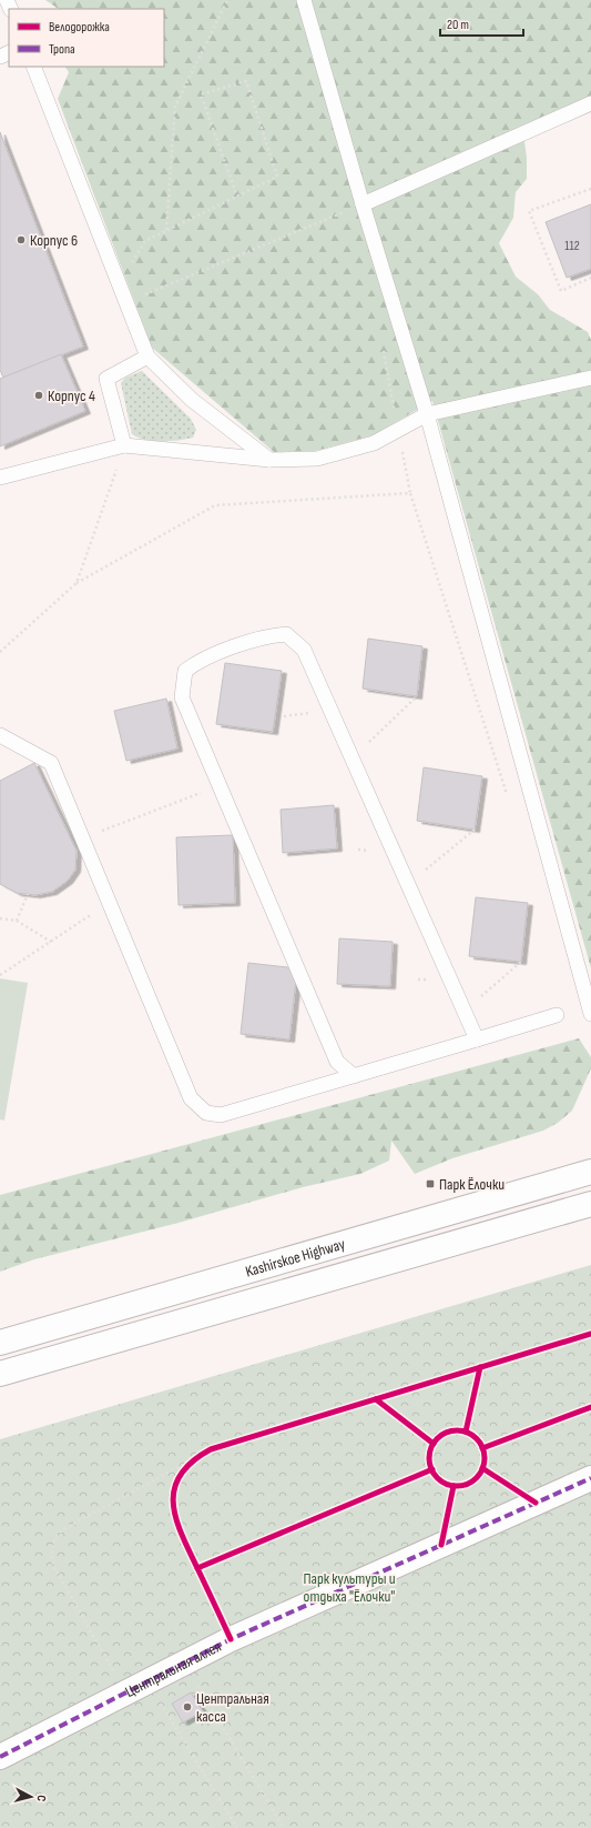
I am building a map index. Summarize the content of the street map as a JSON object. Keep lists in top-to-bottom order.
{
  "streets": {
    "main road": ["Kashirskoe Highway", "Центральная аллея"]
  },
  "parks": ["Парк культуры и отдыха \"Ёлочки\""],
  "places": {
    "other": ["Корпус 6", "Корпус 4", "Центральная касса"],
    "transit": ["Парк Ёлочки"]
  },
  "house_numbers": ["112"],
  "legend": ["Велодорожка", "Тропа"],
  "scale_bar": "20 m",
  "north": "right"
}
